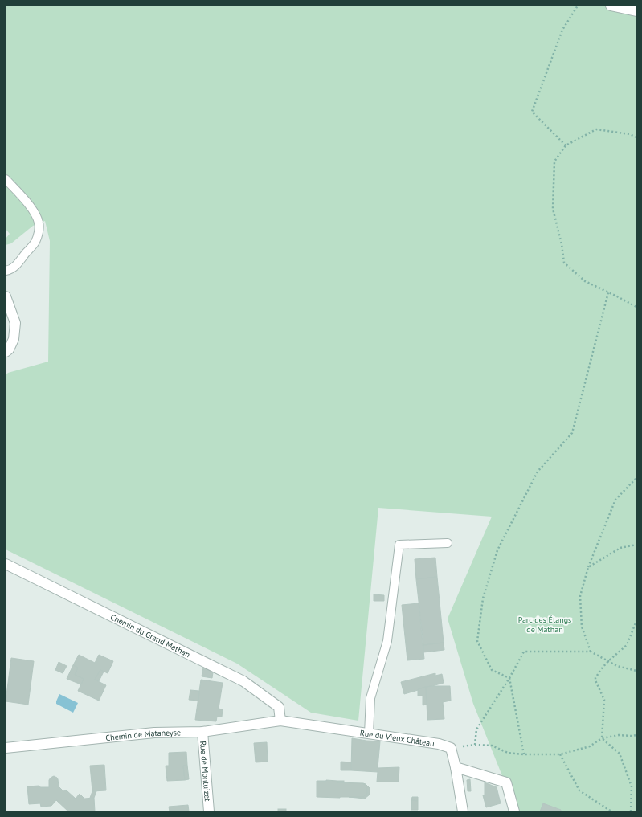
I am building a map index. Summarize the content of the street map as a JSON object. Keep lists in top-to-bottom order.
{
  "streets": {
    "street": [
      "Chemin du Grand Mathan",
      "Chemin de Mataneyse",
      "Rue du Vieux Château",
      "Rue de Montuizet"
    ]
  },
  "crossings": [
    ["Chemin du Grand Mathan", "Chemin de Mataneyse"],
    ["Chemin du Grand Mathan", "Rue du Vieux Château"],
    ["Chemin de Mataneyse", "Rue du Vieux Château"],
    ["Chemin de Mataneyse", "Rue de Montuizet"]
  ],
  "parks": ["Parc des Étangs de Mathan"]
}
